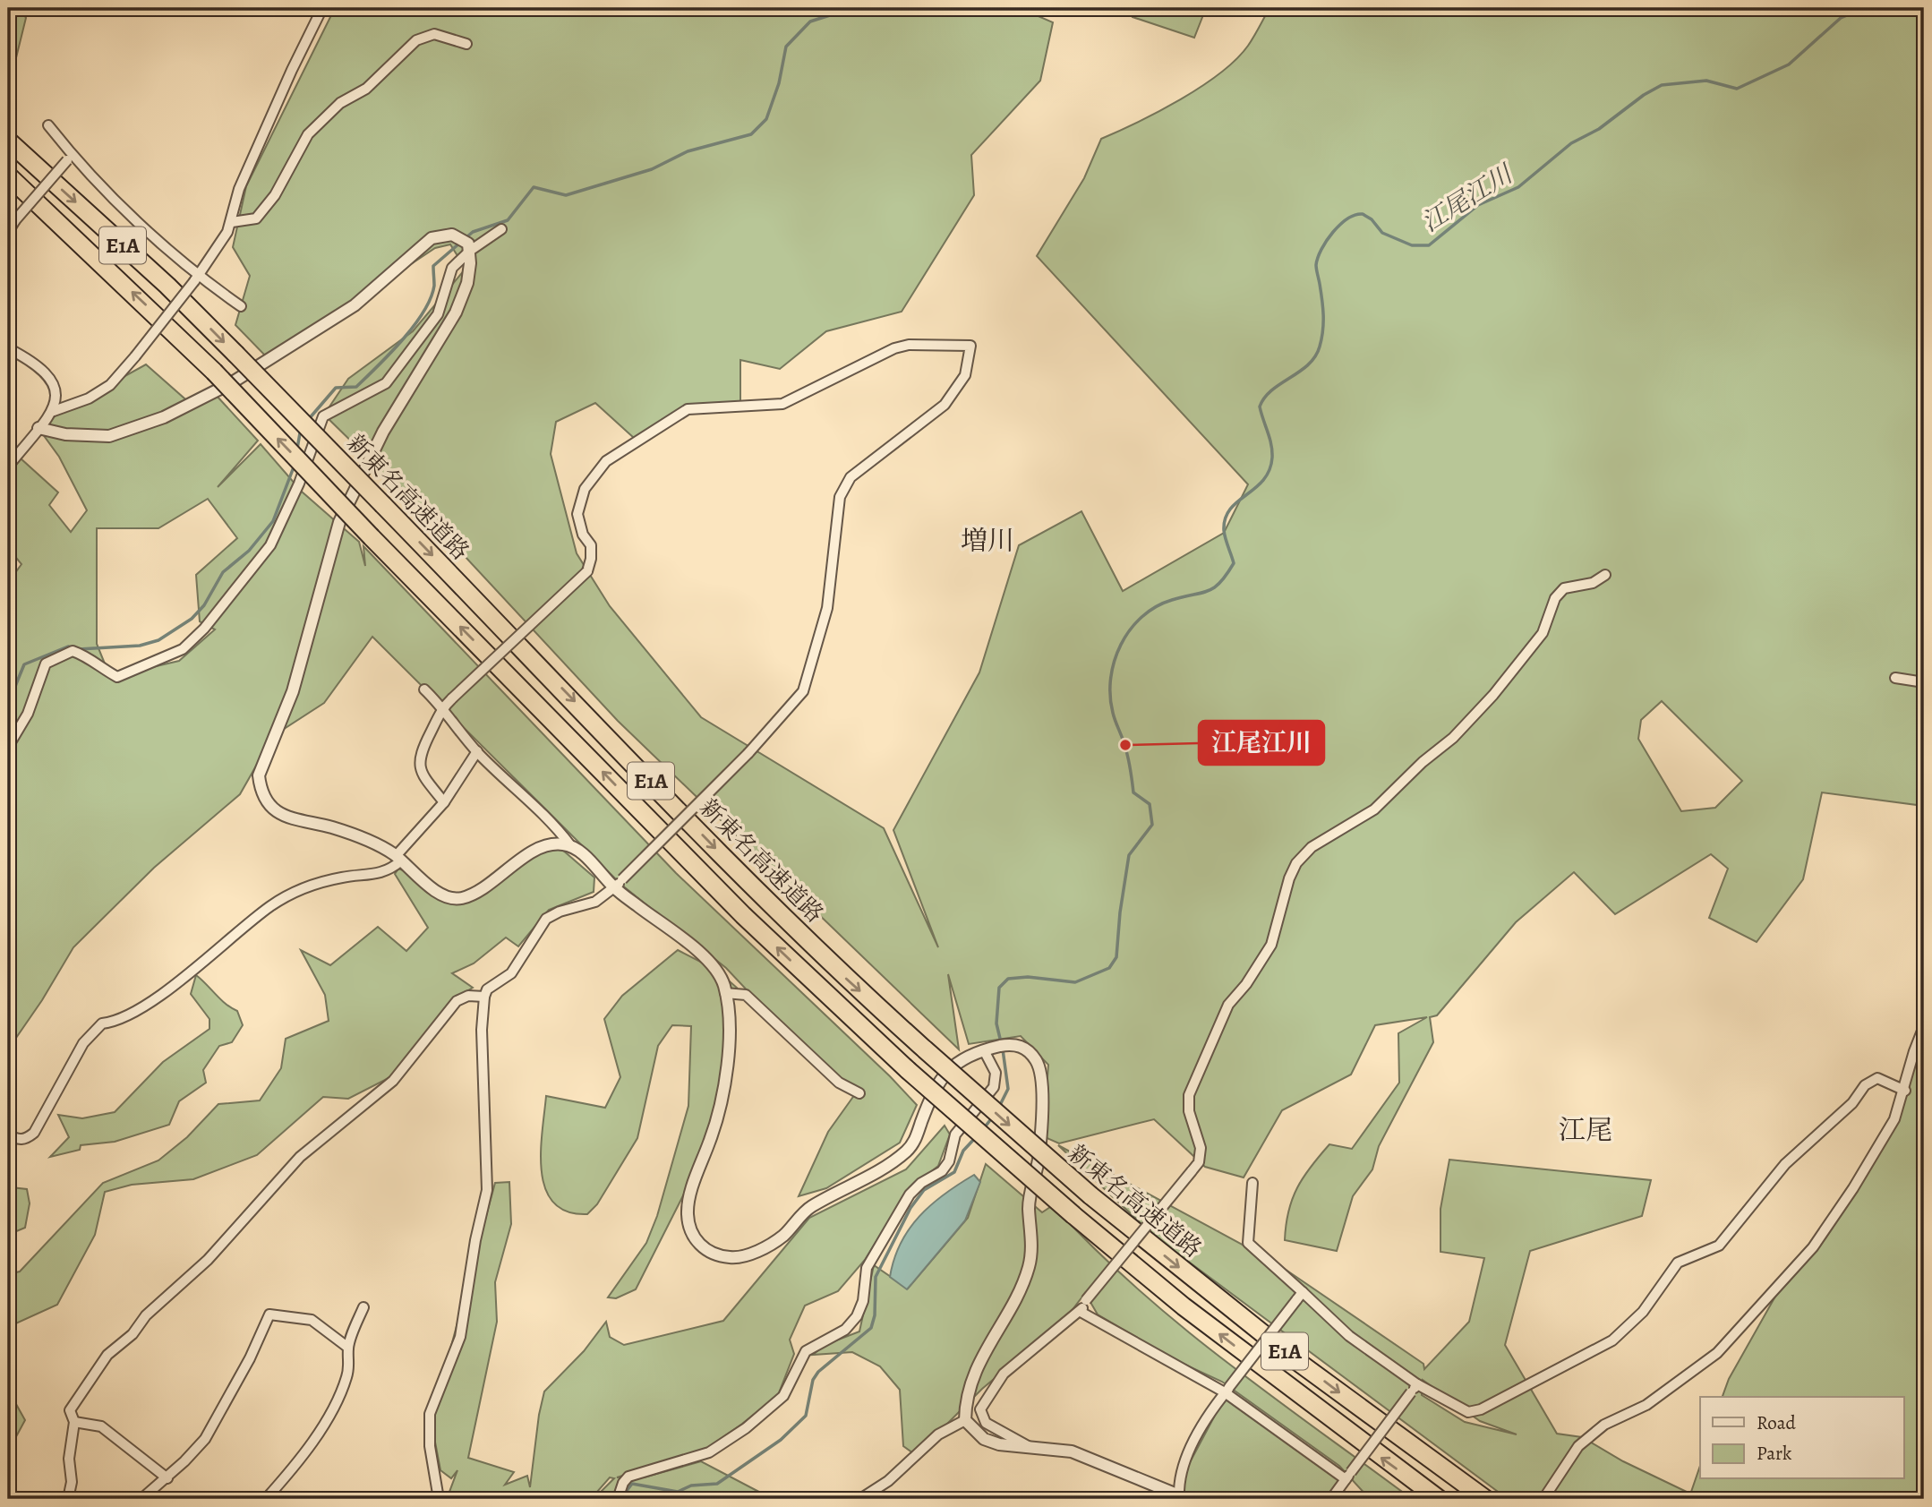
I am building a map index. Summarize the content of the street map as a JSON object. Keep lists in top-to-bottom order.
{
  "streets": {
    "highway": ["E1A", "新東名高速道路"]
  },
  "districts": ["増川", "江尾"],
  "water": ["江尾江川"],
  "places": ["江尾江川"],
  "legend": ["Road", "Park"]
}
